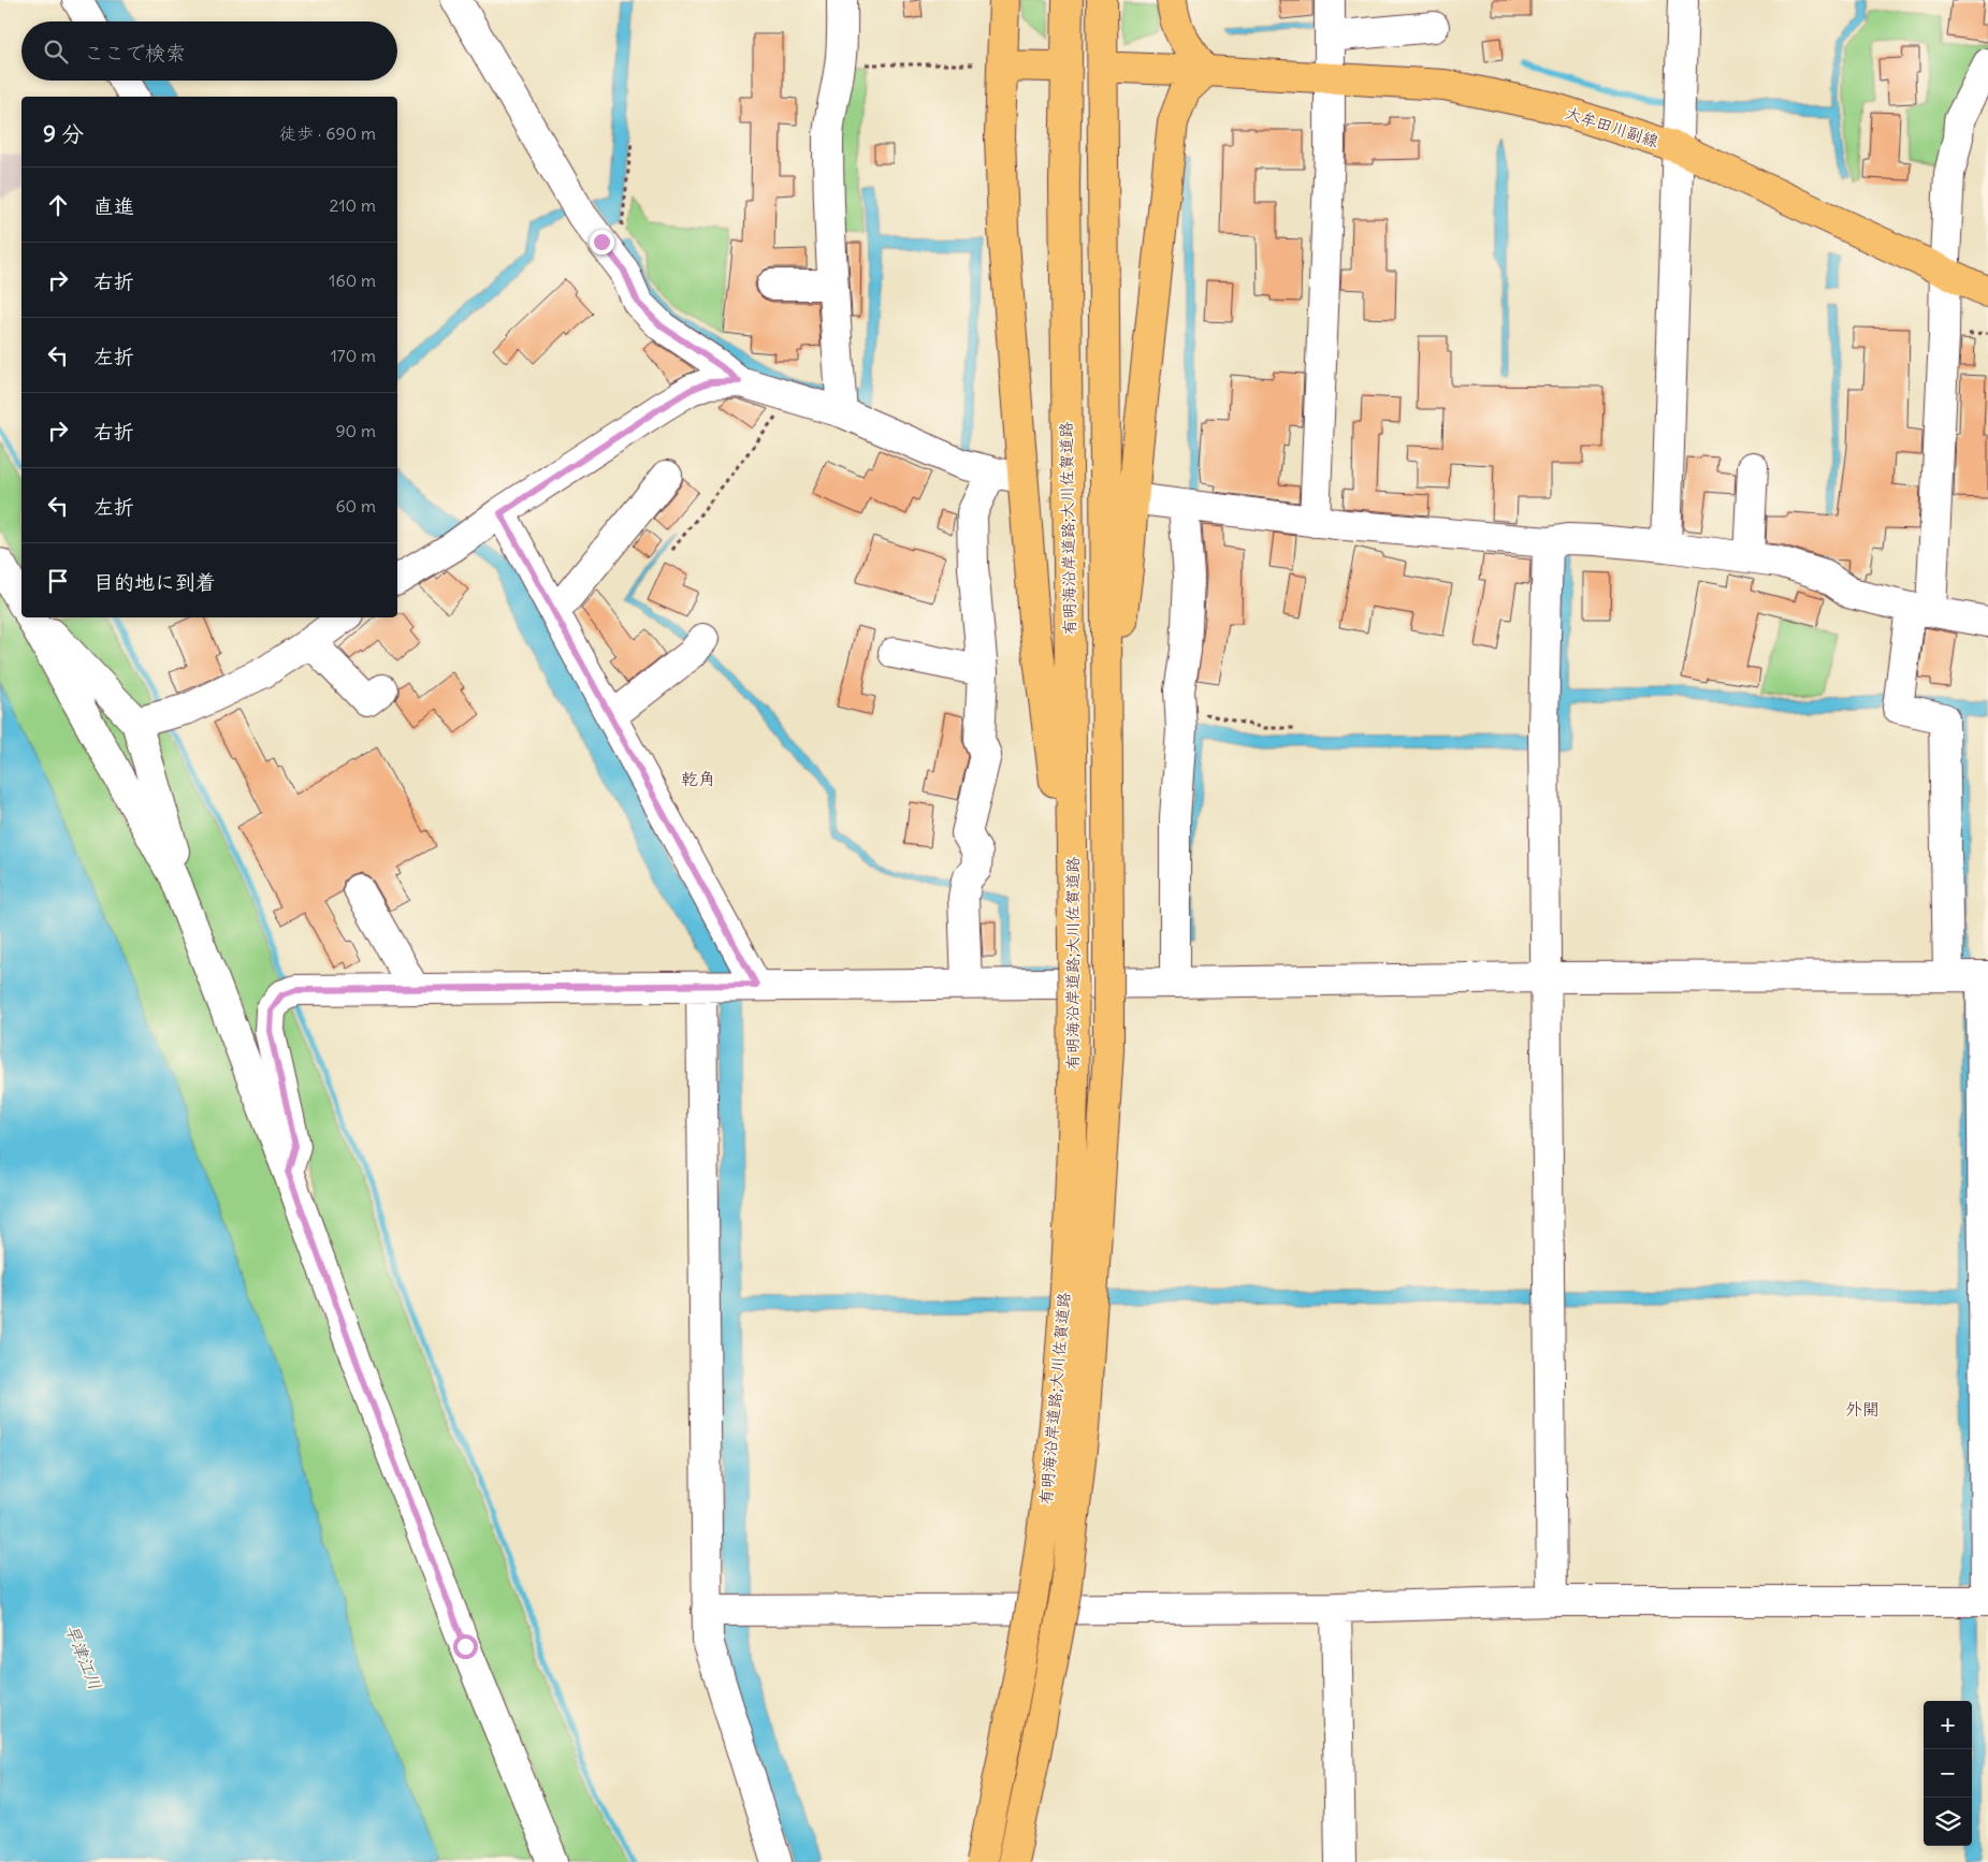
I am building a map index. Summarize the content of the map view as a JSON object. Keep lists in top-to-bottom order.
{
  "streets": {
    "main road": ["大牟田川副線", "有明海沿岸道路;大川佐賀道路"]
  },
  "crossings": [
    ["大牟田川副線", "有明海沿岸道路;大川佐賀道路"]
  ],
  "districts": ["乾角", "外開"],
  "water": ["早津江川"],
  "page": {
    "search": "ここで検索",
    "heading": ["9 分", "徒歩 · 690 m"],
    "list": [
      ["直進", "210 m"],
      ["右折", "160 m"],
      ["左折", "170 m"],
      ["右折", "90 m"],
      ["左折", "60 m"],
      "目的地に到着"
    ],
    "map_buttons": ["+", "−"]
  }
}
